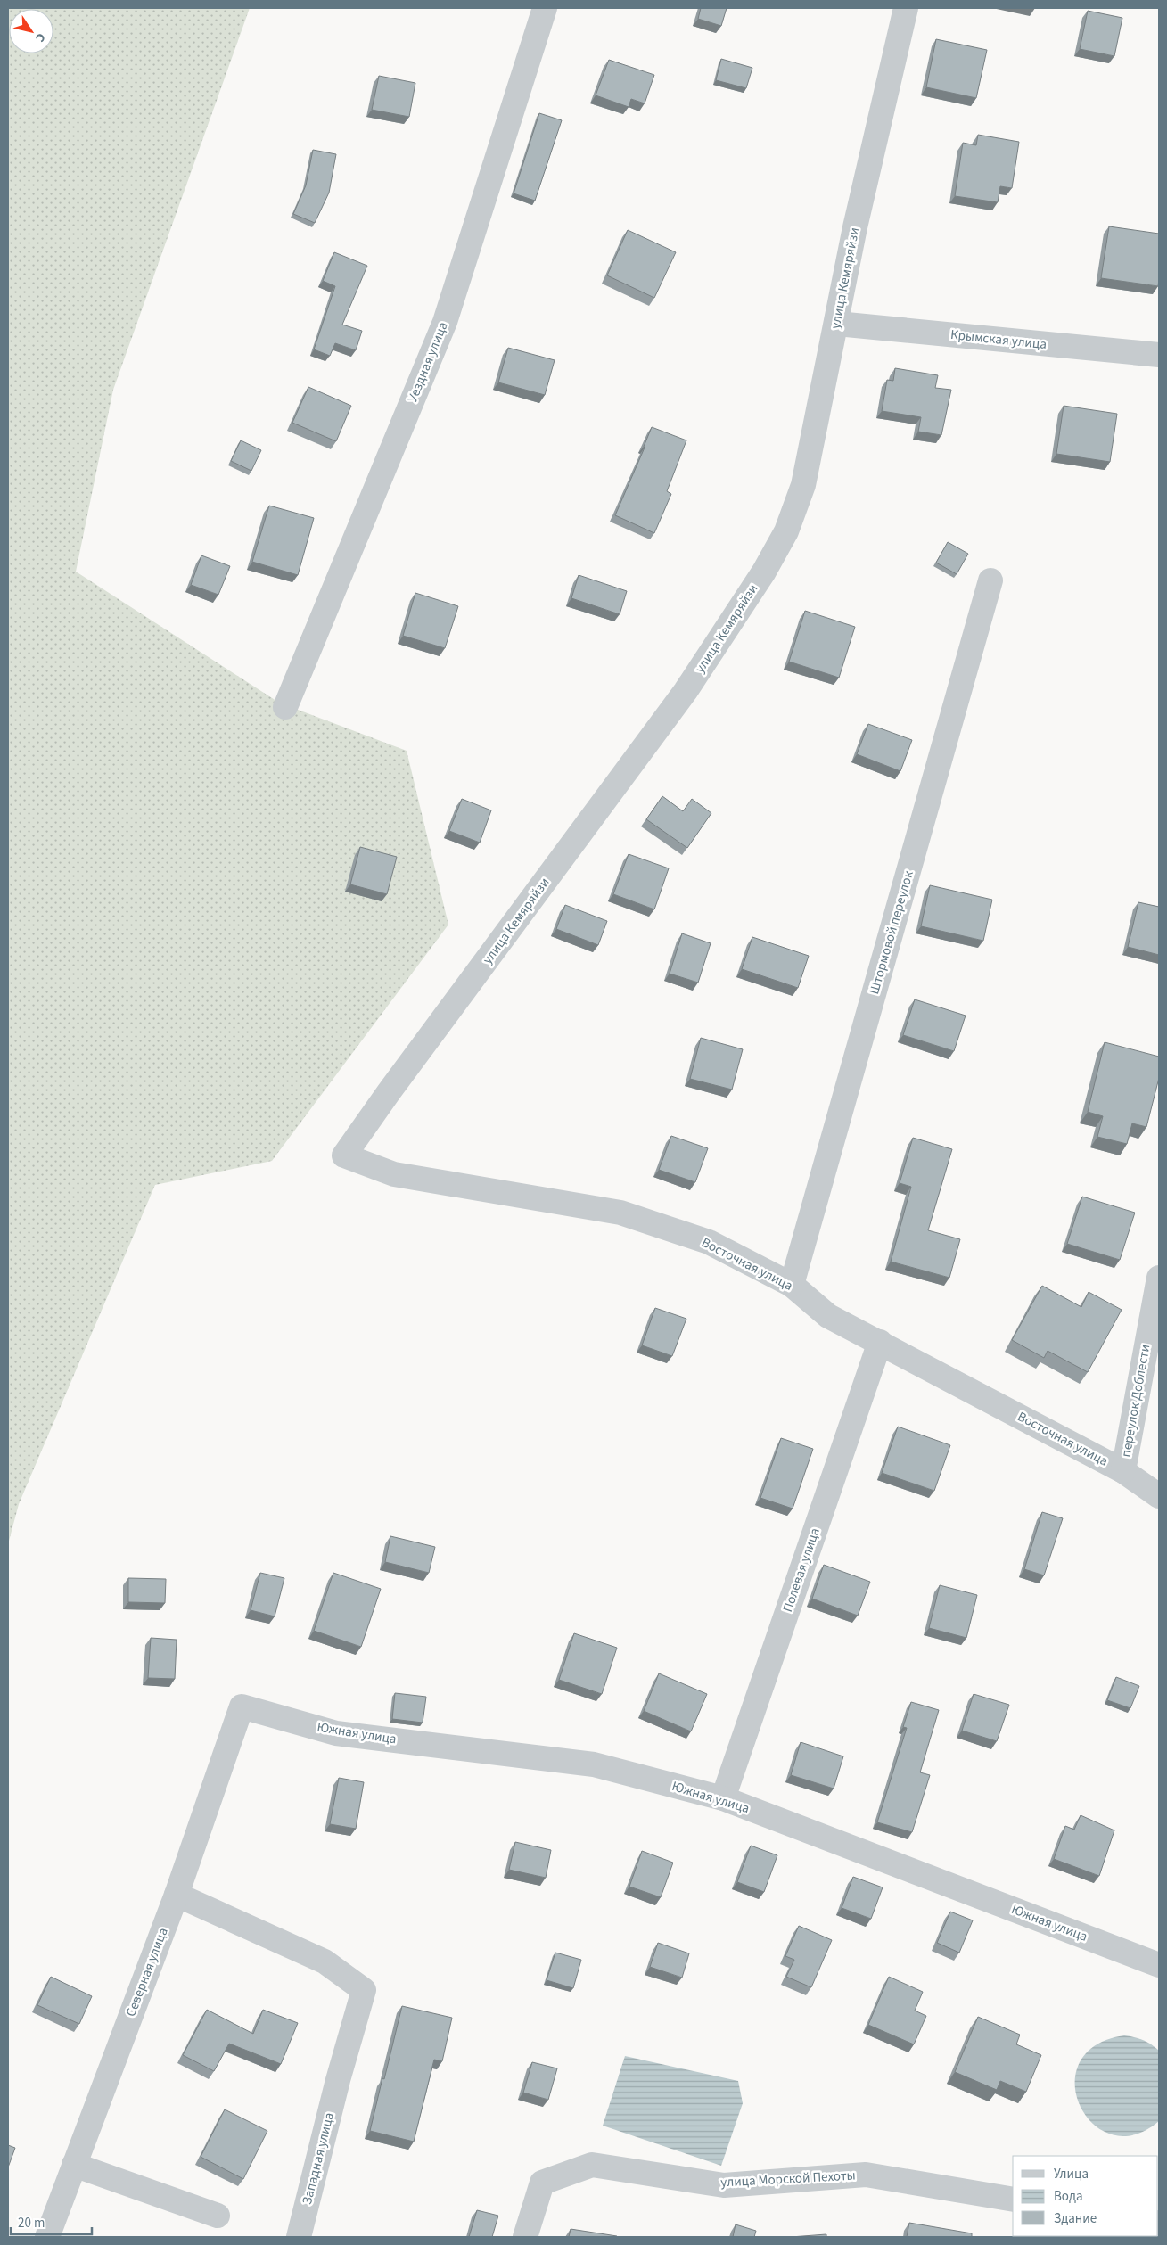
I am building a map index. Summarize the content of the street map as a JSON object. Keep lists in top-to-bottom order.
{
  "streets": {
    "street": [
      "улица Кемяряйзи",
      "Крымская улица",
      "Уездная улица",
      "Штормовой переулок",
      "Восточная улица",
      "переулок Доблести",
      "Полевая улица",
      "Южная улица",
      "Северная улица",
      "Западная улица",
      "улица Морской Пехоты"
    ]
  },
  "crossings": [
    ["улица Кемяряйзи", "Крымская улица"],
    ["улица Кемяряйзи", "Восточная улица"],
    ["Штормовой переулок", "Восточная улица"],
    ["Восточная улица", "переулок Доблести"],
    ["Восточная улица", "Полевая улица"],
    ["Полевая улица", "Южная улица"],
    ["Южная улица", "Северная улица"],
    ["Северная улица", "Западная улица"]
  ],
  "legend": ["Улица", "Вода", "Здание"],
  "scale_bar": "20 m",
  "north": "bottom right"
}
